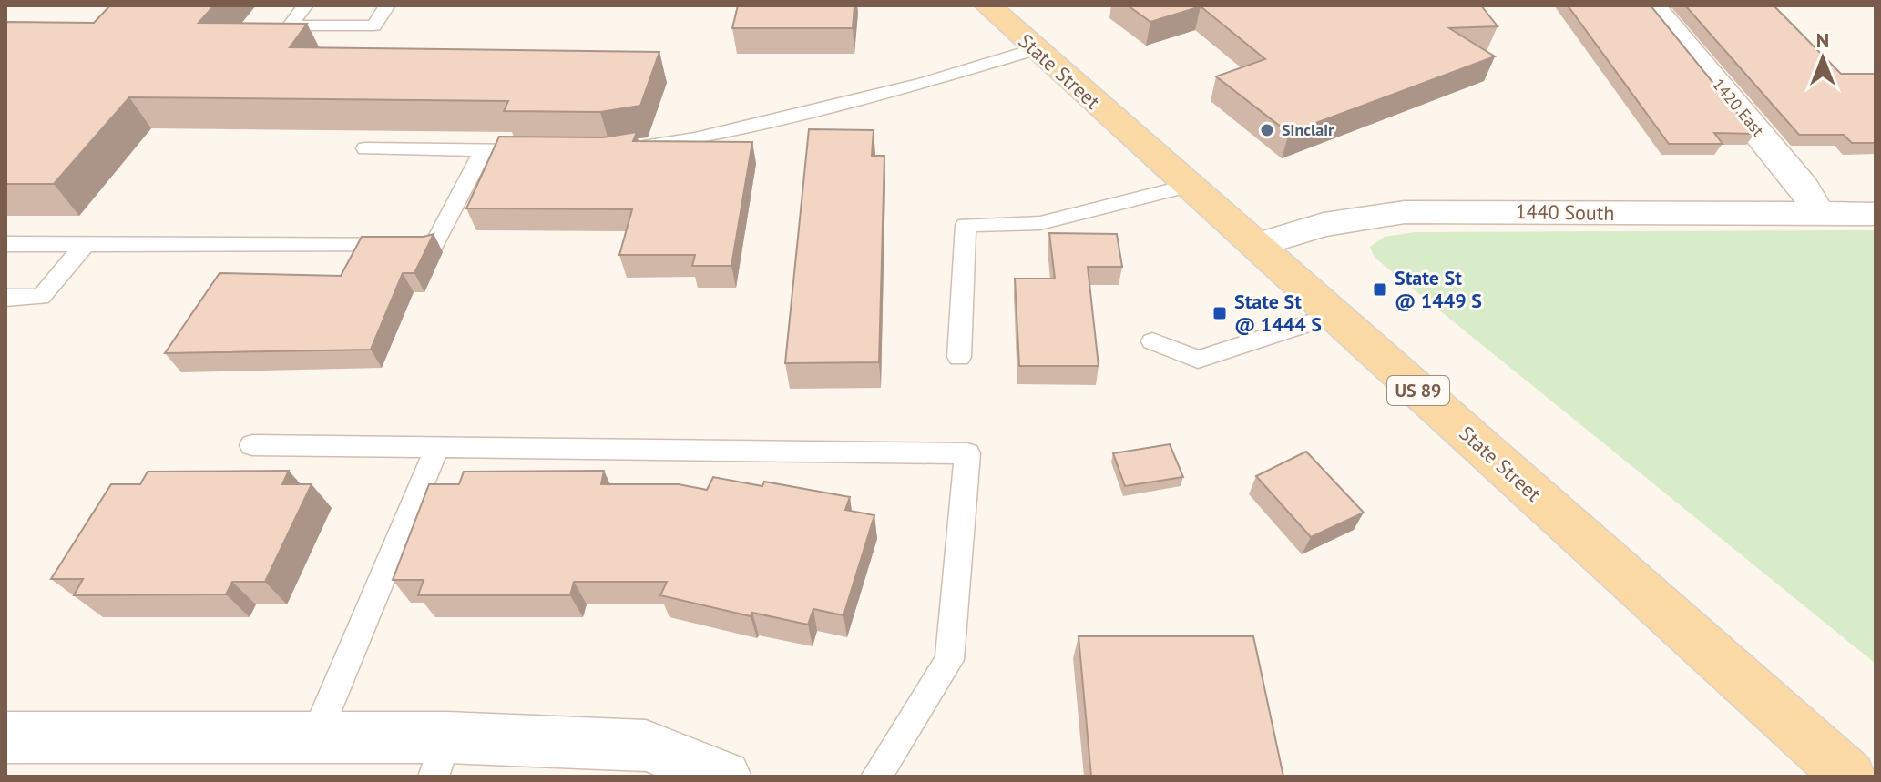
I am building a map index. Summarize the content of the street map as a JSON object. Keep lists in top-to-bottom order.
{
  "streets": {
    "main road": ["State Street", "US 89"],
    "street": ["1420 East", "1440 South"]
  },
  "crossings": [
    ["State Street", "1440 South"],
    ["1420 East", "1440 South"]
  ],
  "places": {
    "other": ["Sinclair"],
    "transit": ["State St @ 1449 S", "State St @ 1444 S"]
  },
  "north": "top"
}
